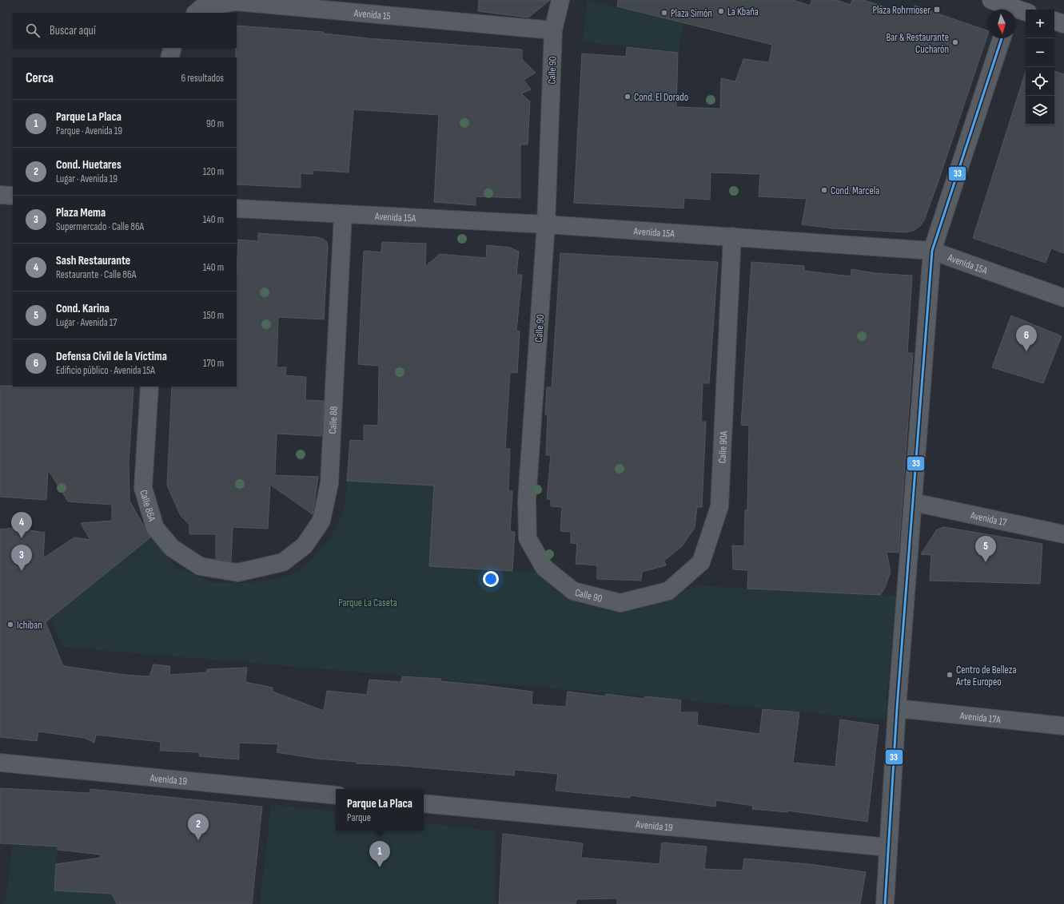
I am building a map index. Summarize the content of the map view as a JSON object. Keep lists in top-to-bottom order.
{
  "streets": {
    "street": [
      "Avenida 15",
      "Calle 90",
      "Avenida 15A",
      "Calle 88",
      "Calle 90A",
      "Calle 86A",
      "Avenida 17",
      "Avenida 17A",
      "Avenida 19"
    ]
  },
  "crossings": [
    ["Avenida 15", "Calle 90"],
    ["Calle 90", "Avenida 15A"],
    ["Calle 90", "Calle 90A"],
    ["Avenida 15A", "Calle 88"],
    ["Avenida 15A", "Calle 90A"],
    ["Calle 88", "Calle 86A"]
  ],
  "parks": ["Parque La Caseta"],
  "places": {
    "transit": ["Plaza Rohrmoser"],
    "other": [
      "La Kbaña",
      "Plaza Simón",
      "Bar & Restaurante Cucharón",
      "Cond. El Dorado",
      "Cond. Marcela",
      "Ichiban",
      "Centro de Belleza Arte Europeo"
    ]
  },
  "lines": ["transit line 33"],
  "north": "bottom",
  "page": {
    "map_buttons": ["+", "−"],
    "search": "Buscar aquí",
    "heading": ["Cerca", "6 resultados"],
    "list": [
      {
        "mark": "1",
        "name": "Parque La Placa",
        "note": "Parque · Avenida 19",
        "value": "90 m"
      },
      {
        "mark": "2",
        "name": "Cond. Huetares",
        "note": "Lugar · Avenida 19",
        "value": "120 m"
      },
      {
        "mark": "3",
        "name": "Plaza Mema",
        "note": "Supermercado · Calle 86A",
        "value": "140 m"
      },
      {
        "mark": "4",
        "name": "Sash Restaurante",
        "note": "Restaurante · Calle 86A",
        "value": "140 m"
      },
      {
        "mark": "5",
        "name": "Cond. Karina",
        "note": "Lugar · Avenida 17",
        "value": "150 m"
      },
      {
        "mark": "6",
        "name": "Defensa Civil de la Víctima",
        "note": "Edificio público · Avenida 15A",
        "value": "170 m"
      }
    ],
    "pins": [
      "6",
      "4",
      "5",
      "3",
      "2",
      "1"
    ],
    "popup": ["Parque La Placa", "Parque"]
  }
}
